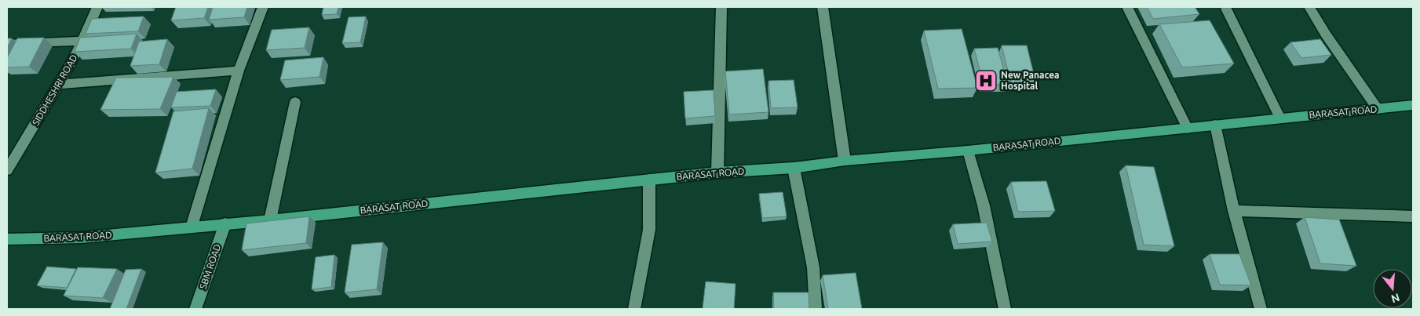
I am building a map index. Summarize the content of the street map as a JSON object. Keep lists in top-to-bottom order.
{
  "streets": {
    "main road": ["BARASAT ROAD"],
    "street": ["SIDDHESHRI ROAD", "SBM ROAD"]
  },
  "crossings": [
    ["BARASAT ROAD", "SBM ROAD"]
  ],
  "places": {
    "hospital": ["New Panacea Hospital"]
  },
  "north": "bottom"
}
